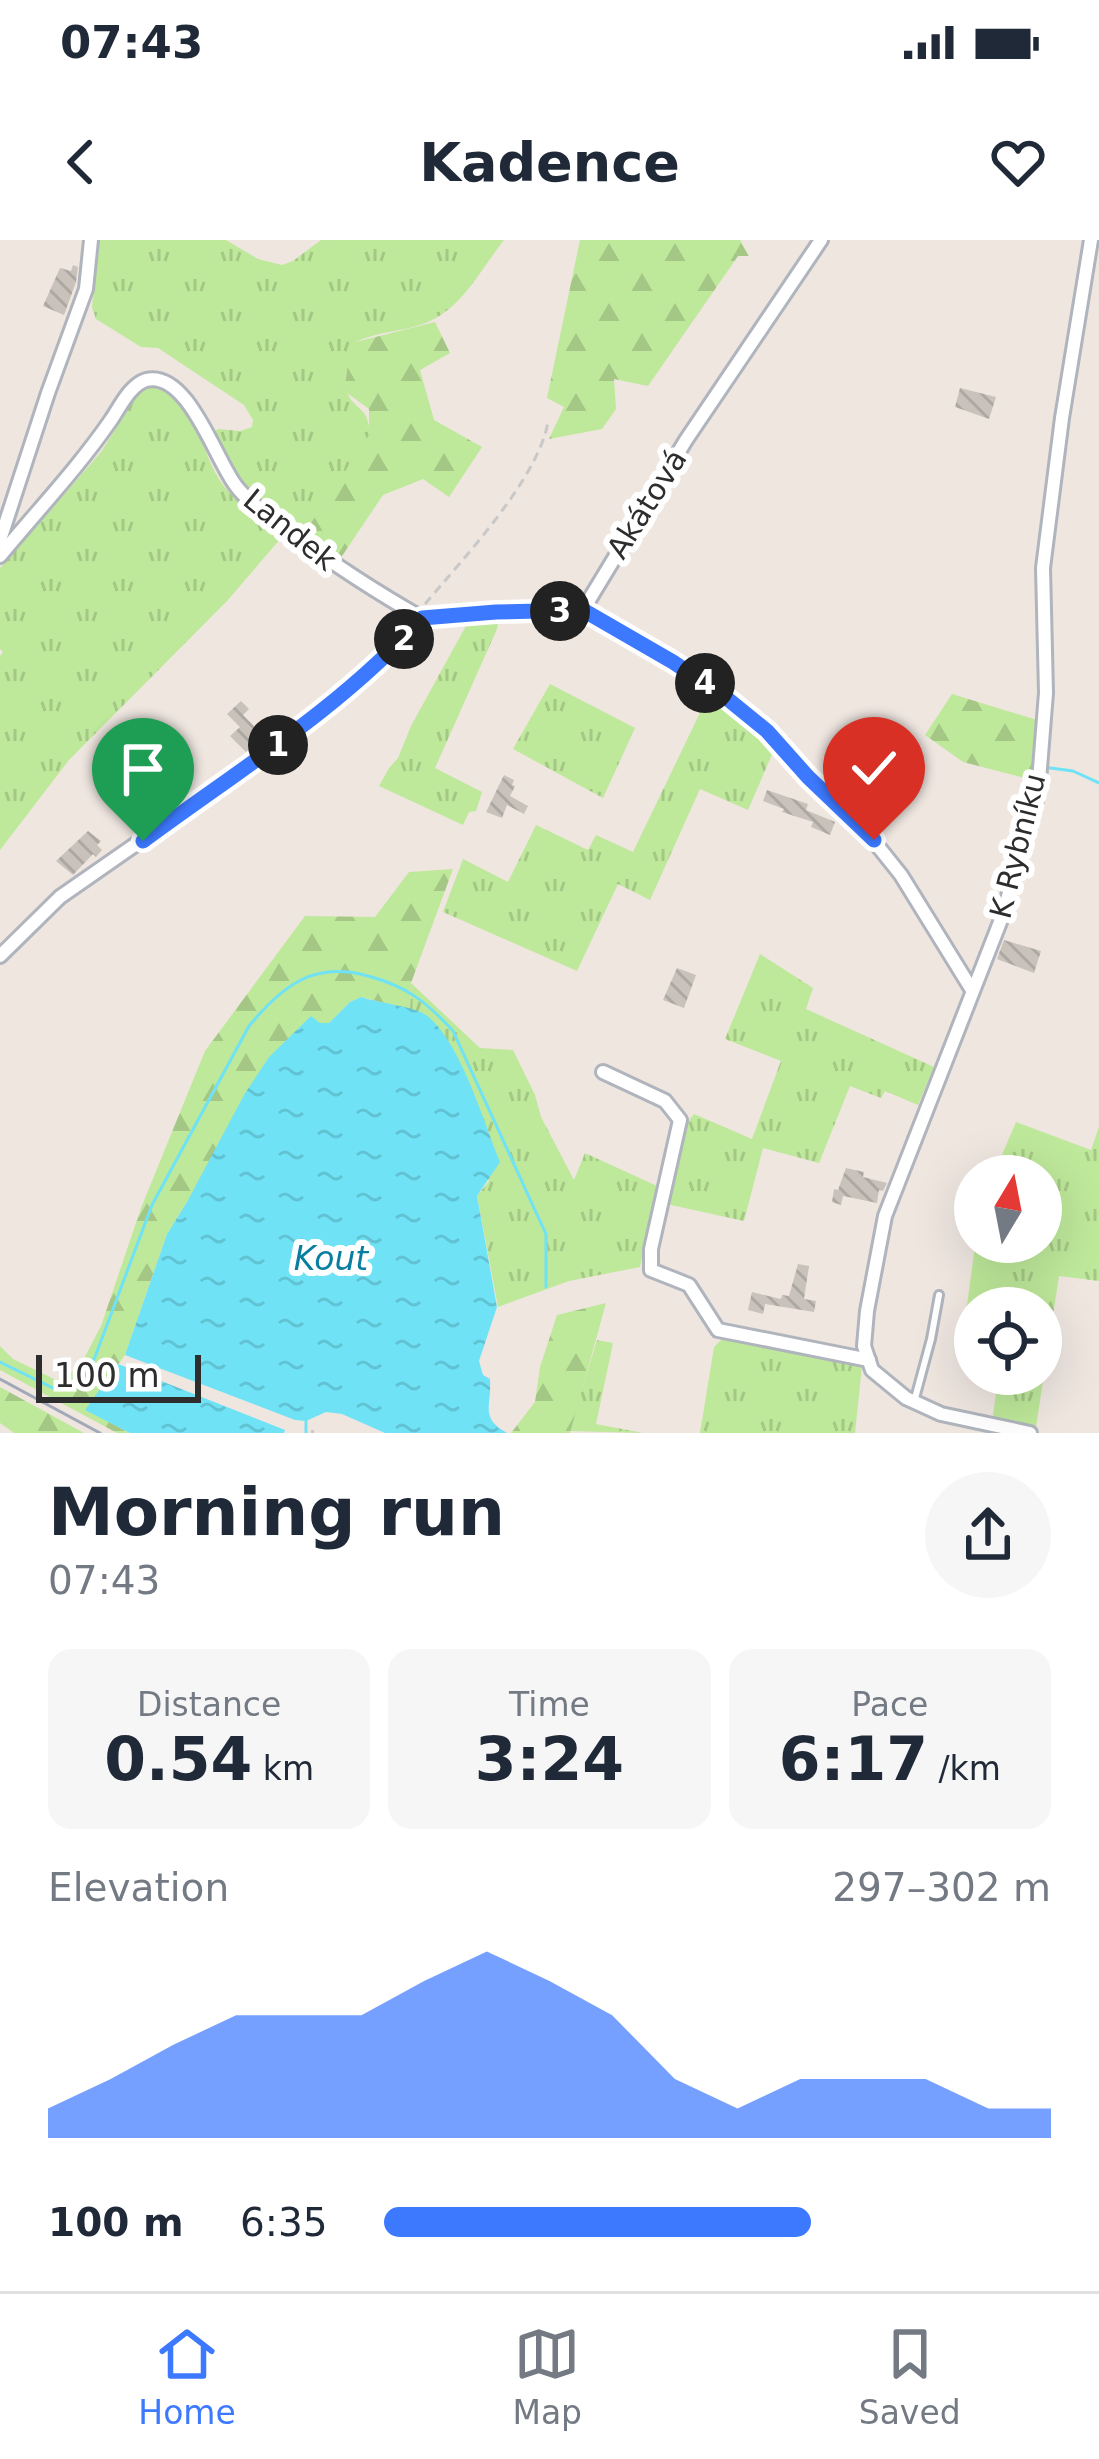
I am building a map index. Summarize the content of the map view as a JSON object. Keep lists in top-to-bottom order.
{
  "streets": {
    "street": ["Akátová", "Landek", "K Rybníku"]
  },
  "water": ["Kout"],
  "scale_bar": "100 m",
  "north": "top",
  "page": {
    "status": "07:43",
    "header": "Kadence",
    "pins": [
      "3",
      "2",
      "4",
      "1"
    ],
    "scale": "100 m",
    "heading": ["Morning run", "07:43"],
    "stats": [
      ["Distance", "0.54 km"],
      ["Time", "3:24"],
      ["Pace", "6:17 /km"]
    ],
    "chart": ["Elevation", "297–302 m"],
    "list": [
      {
        "name": "100 m",
        "note": "6:35"
      }
    ],
    "tabs": ["Home", "Map", "Saved"]
  }
}
